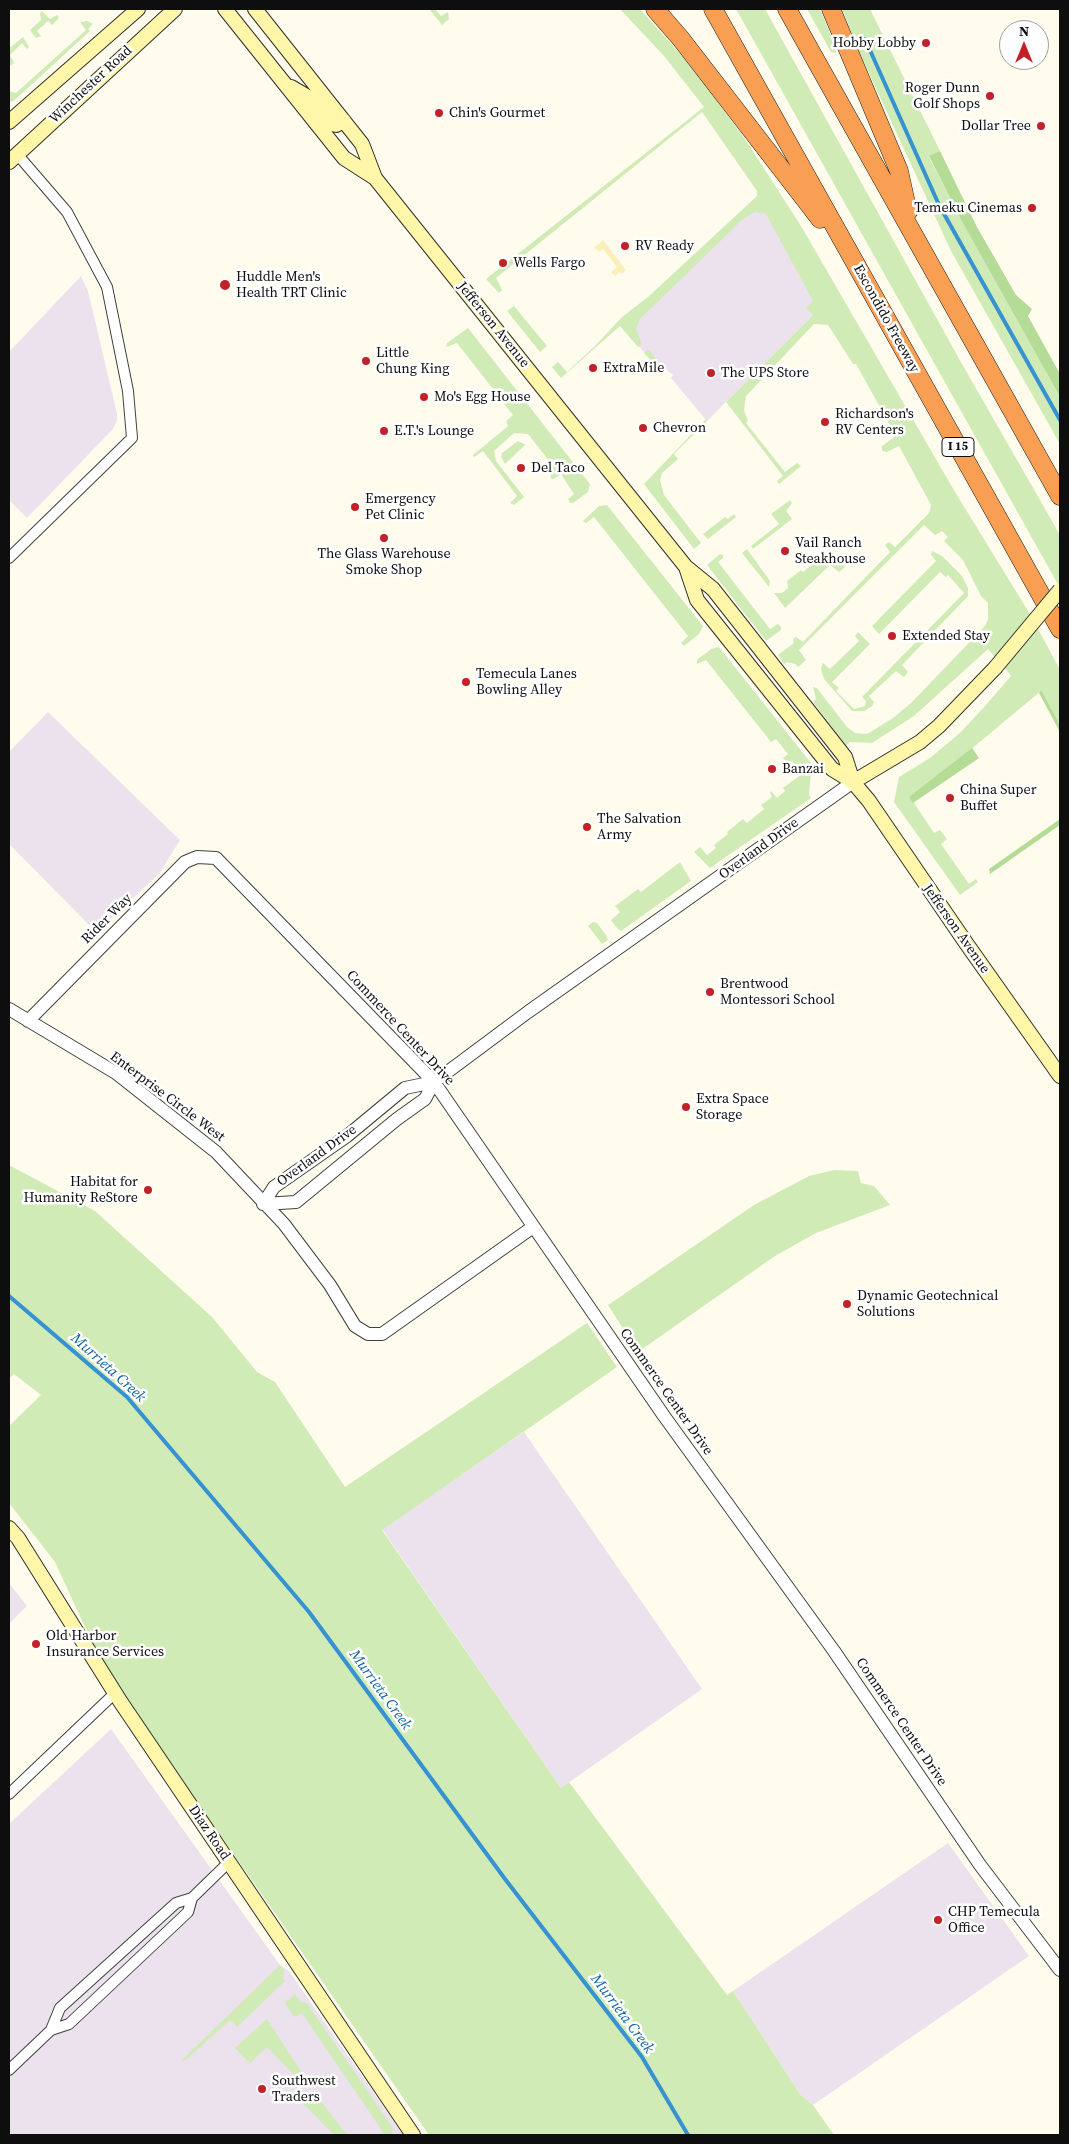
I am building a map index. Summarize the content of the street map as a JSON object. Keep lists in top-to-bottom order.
{
  "streets": {
    "highway": ["Escondido Freeway", "I 15"],
    "main road": [
      "Winchester Road",
      "Jefferson Avenue",
      "Overland Drive",
      "Diaz Road"
    ],
    "street": ["Rider Way", "Commerce Center Drive", "Enterprise Circle West"]
  },
  "crossings": [
    ["Jefferson Avenue", "Overland Drive"],
    ["Overland Drive", "Commerce Center Drive"],
    ["Overland Drive", "Enterprise Circle West"],
    ["Rider Way", "Commerce Center Drive"],
    ["Rider Way", "Enterprise Circle West"],
    ["Commerce Center Drive", "Enterprise Circle West"]
  ],
  "water": ["Murrieta Creek"],
  "places": [
    "Hobby Lobby",
    "Roger Dunn Golf Shops",
    "Chin's Gourmet",
    "Dollar Tree",
    "Temeku Cinemas",
    "RV Ready",
    "Wells Fargo",
    "Huddle Men's Health TRT Clinic",
    "Little Chung King",
    "ExtraMile",
    "The UPS Store",
    "Mo's Egg House",
    "Richardson's RV Centers",
    "Chevron",
    "E.T.'s Lounge",
    "Del Taco",
    "Emergency Pet Clinic",
    "The Glass Warehouse Smoke Shop",
    "Vail Ranch Steakhouse",
    "Extended Stay",
    "Temecula Lanes Bowling Alley",
    "Banzai",
    "China Super Buffet",
    "The Salvation Army",
    "Brentwood Montessori School",
    "Extra Space Storage",
    "Habitat for Humanity ReStore",
    "Dynamic Geotechnical Solutions",
    "Old Harbor Insurance Services",
    "CHP Temecula Office",
    "Southwest Traders"
  ],
  "north": "top"
}
